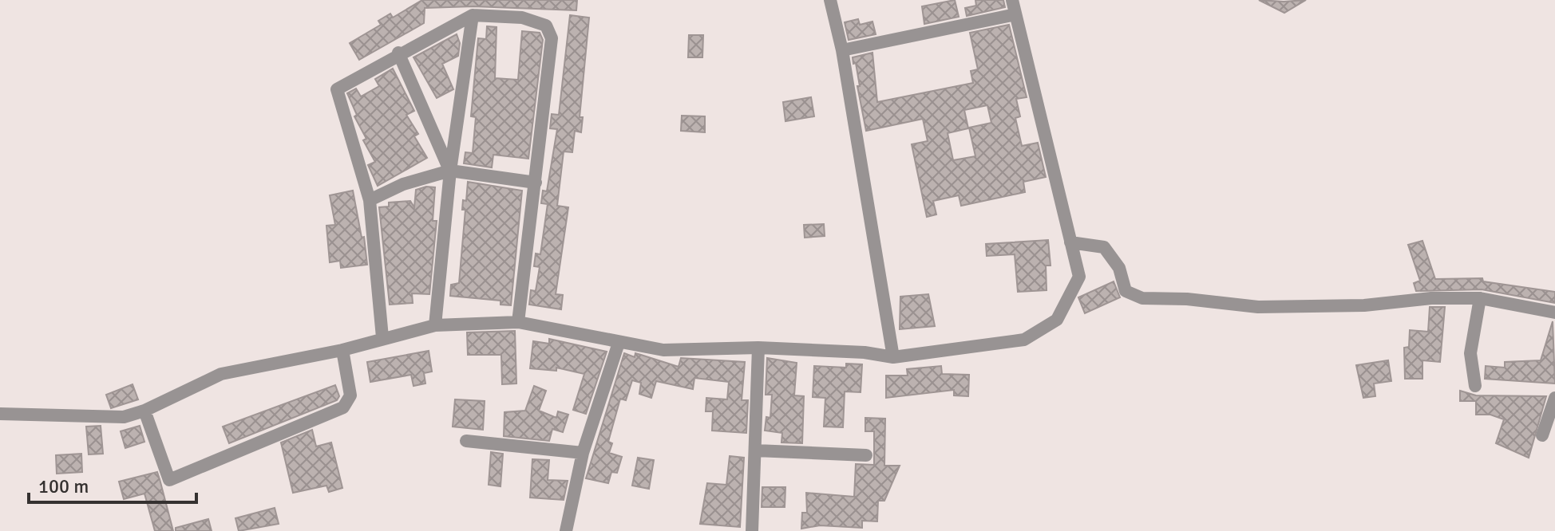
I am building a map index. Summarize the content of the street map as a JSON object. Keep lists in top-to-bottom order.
{
  "scale_bar": "100 m"
}
